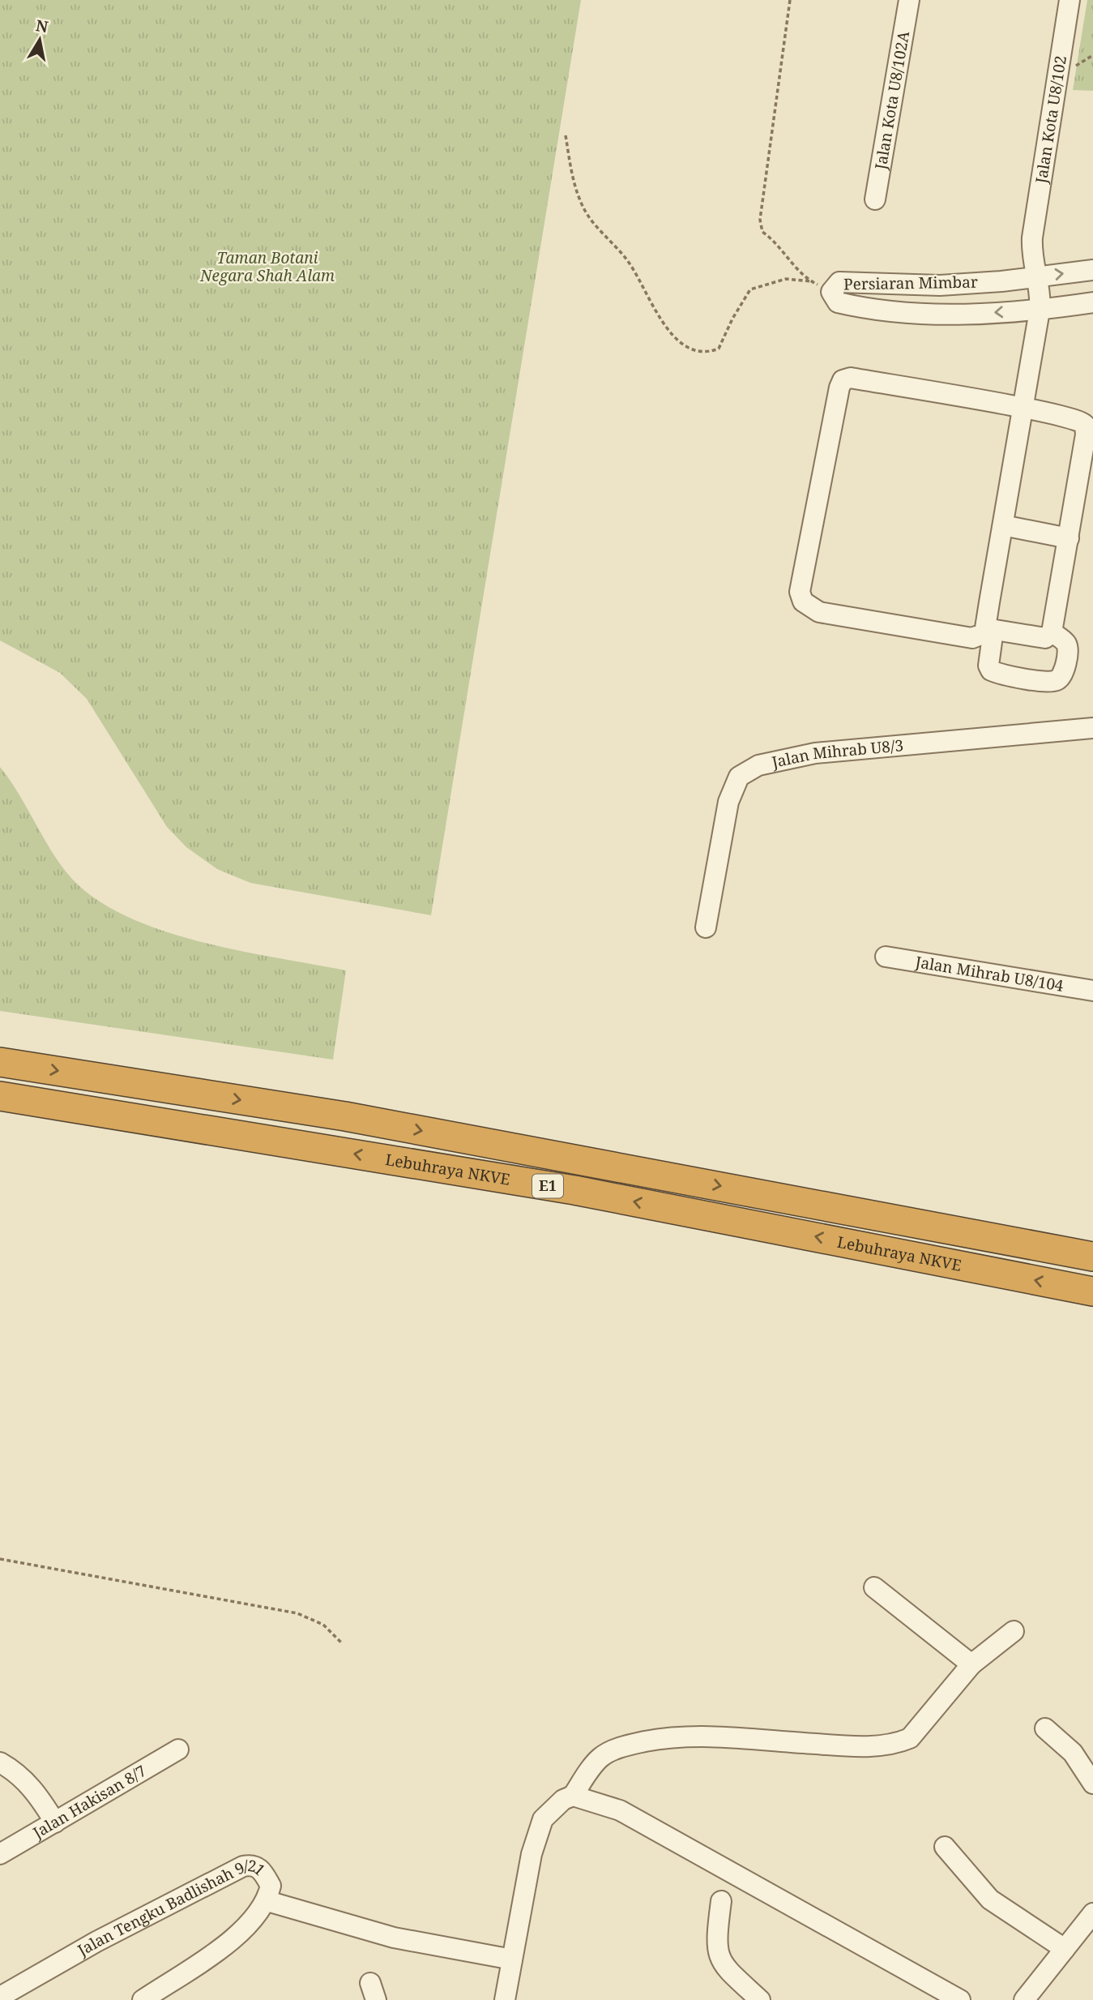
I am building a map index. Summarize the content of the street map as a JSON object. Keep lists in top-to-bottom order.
{
  "streets": {
    "highway": ["Lebuhraya NKVE", "E1"],
    "street": [
      "Jalan Kota U8/102A",
      "Jalan Kota U8/102",
      "Persiaran Mimbar",
      "Jalan Mihrab U8/3",
      "Jalan Mihrab U8/104",
      "Jalan Hakisan 8/7",
      "Jalan Tengku Badlishah 9/21"
    ]
  },
  "crossings": [
    ["Jalan Kota U8/102", "Persiaran Mimbar"]
  ],
  "parks": ["Taman Botani Negara Shah Alam"],
  "north": "top"
}
